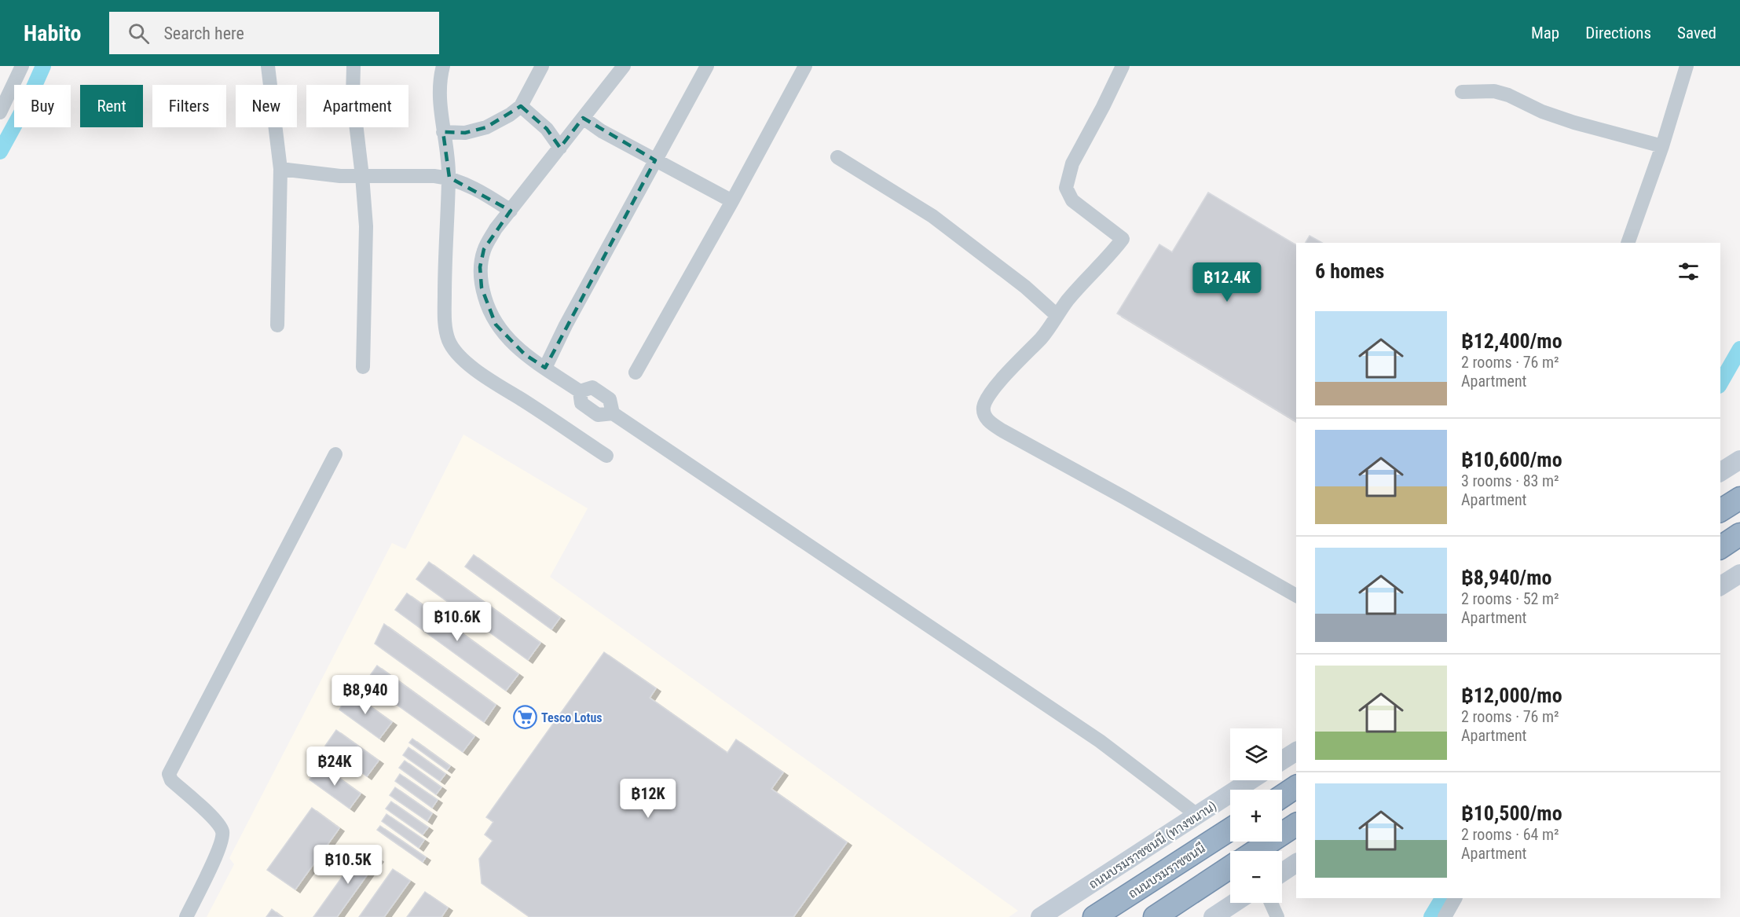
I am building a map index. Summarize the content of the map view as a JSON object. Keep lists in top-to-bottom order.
{
  "streets": {
    "highway": ["ถนนบรมราชชนนี"],
    "main road": ["ถนนบรมราชชนนี (ทางขนาน)"]
  },
  "places": {
    "supermarket": ["Tesco Lotus"]
  },
  "page": {
    "header": "Habito",
    "search": "Search here",
    "nav": ["Map", "Directions", "Saved"],
    "chip": [
      "Buy",
      "Rent",
      "Filters",
      "New",
      "Apartment"
    ],
    "heading": "6 homes",
    "price": [
      "฿12.4K",
      "฿10.6K",
      "฿8,940",
      "฿24K",
      "฿12K",
      "฿10.5K"
    ],
    "list": [
      {
        "name": "฿12,400/mo",
        "note": "2 rooms · 76 m² · Apartment"
      },
      {
        "name": "฿10,600/mo",
        "note": "3 rooms · 83 m² · Apartment"
      },
      {
        "name": "฿8,940/mo",
        "note": "2 rooms · 52 m² · Apartment"
      },
      {
        "name": "฿12,000/mo",
        "note": "2 rooms · 76 m² · Apartment"
      },
      {
        "name": "฿10,500/mo",
        "note": "2 rooms · 64 m² · Apartment"
      }
    ],
    "map_buttons": ["+", "−"]
  }
}
